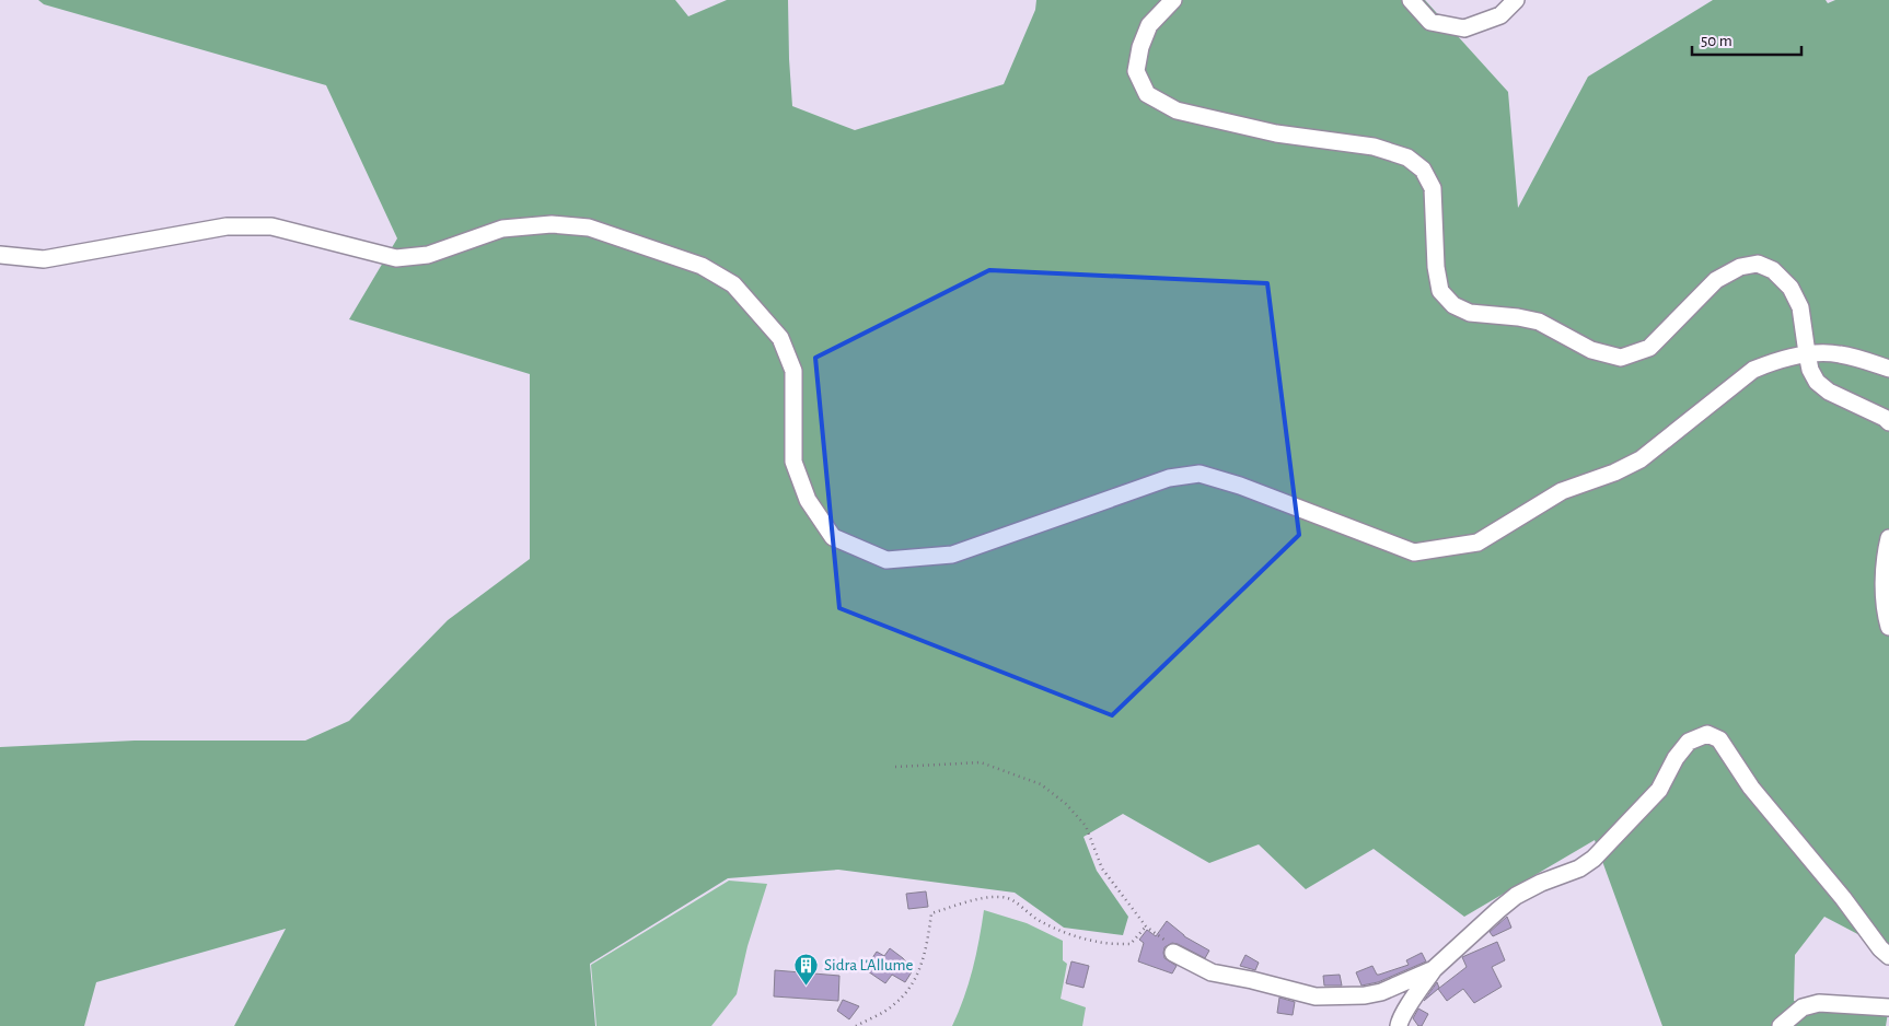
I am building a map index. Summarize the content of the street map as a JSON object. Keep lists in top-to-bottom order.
{
  "places": {
    "building": ["Sidra L'Allume"]
  },
  "scale_bar": "50 m"
}
